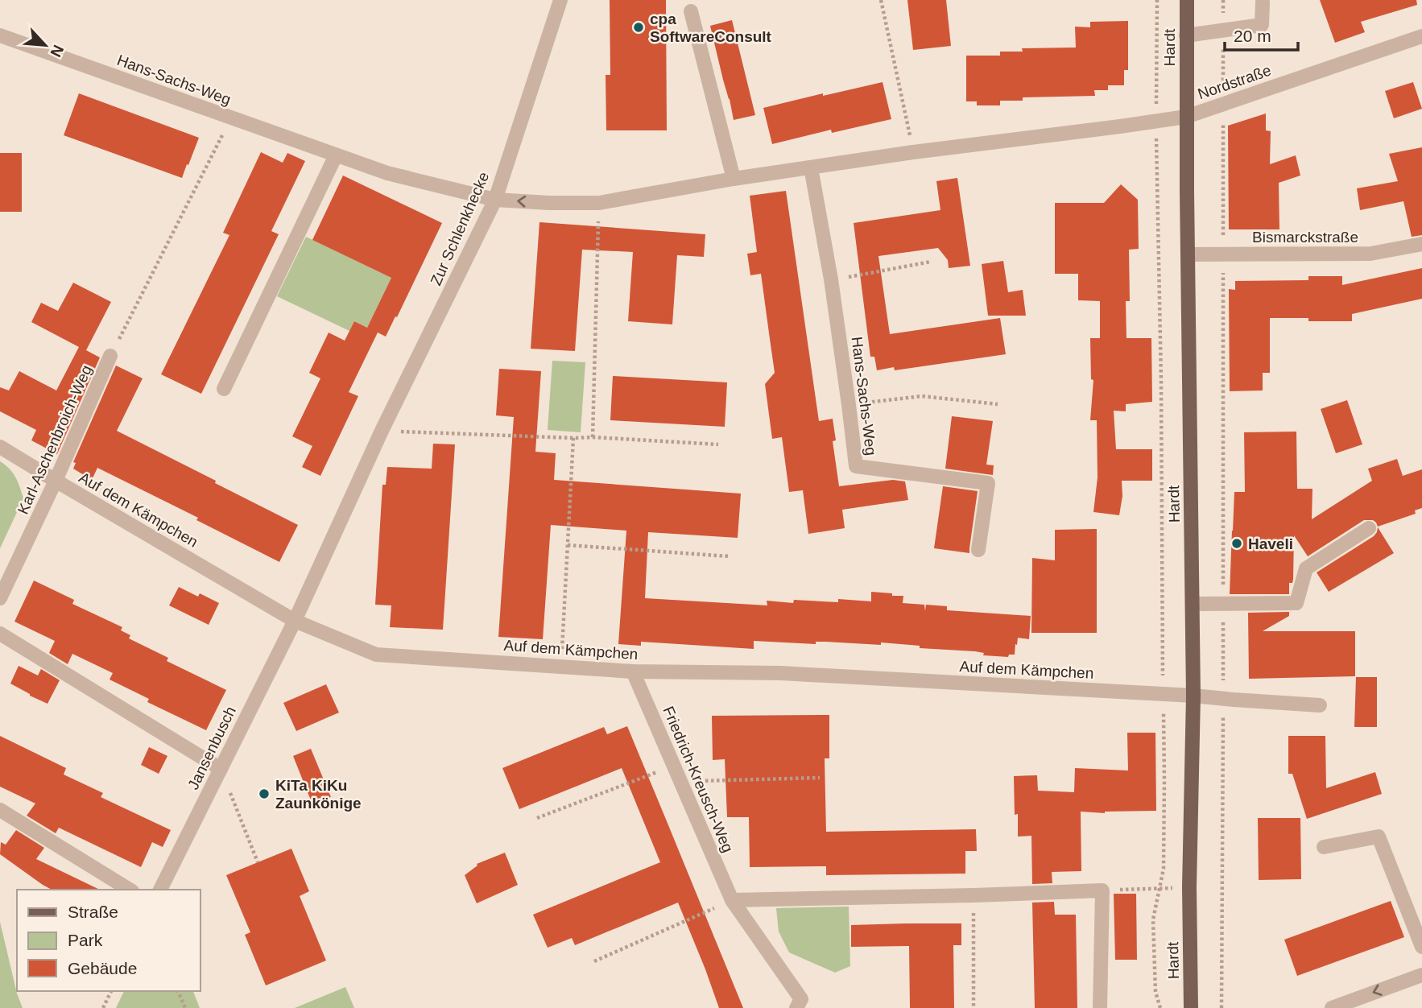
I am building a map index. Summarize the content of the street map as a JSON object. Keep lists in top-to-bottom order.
{
  "streets": {
    "main road": ["Hardt"],
    "street": [
      "Hans-Sachs-Weg",
      "Nordstraße",
      "Zur Schlenkhecke",
      "Bismarckstraße",
      "Karl-Aschenbroich-Weg",
      "Auf dem Kämpchen",
      "Jansenbusch",
      "Friedrich-Kreusch-Weg"
    ]
  },
  "crossings": [
    ["Hardt", "Hans-Sachs-Weg"],
    ["Hardt", "Nordstraße"],
    ["Hardt", "Bismarckstraße"],
    ["Hardt", "Auf dem Kämpchen"],
    ["Hans-Sachs-Weg", "Nordstraße"],
    ["Hans-Sachs-Weg", "Zur Schlenkhecke"],
    ["Zur Schlenkhecke", "Auf dem Kämpchen"],
    ["Zur Schlenkhecke", "Jansenbusch"],
    ["Karl-Aschenbroich-Weg", "Auf dem Kämpchen"],
    ["Auf dem Kämpchen", "Jansenbusch"],
    ["Auf dem Kämpchen", "Friedrich-Kreusch-Weg"]
  ],
  "places": ["cpa SoftwareConsult", "Haveli", "KiTa KiKu Zaunkönige"],
  "legend": ["Straße", "Park", "Gebäude"],
  "scale_bar": "20 m",
  "north": "bottom right"
}
